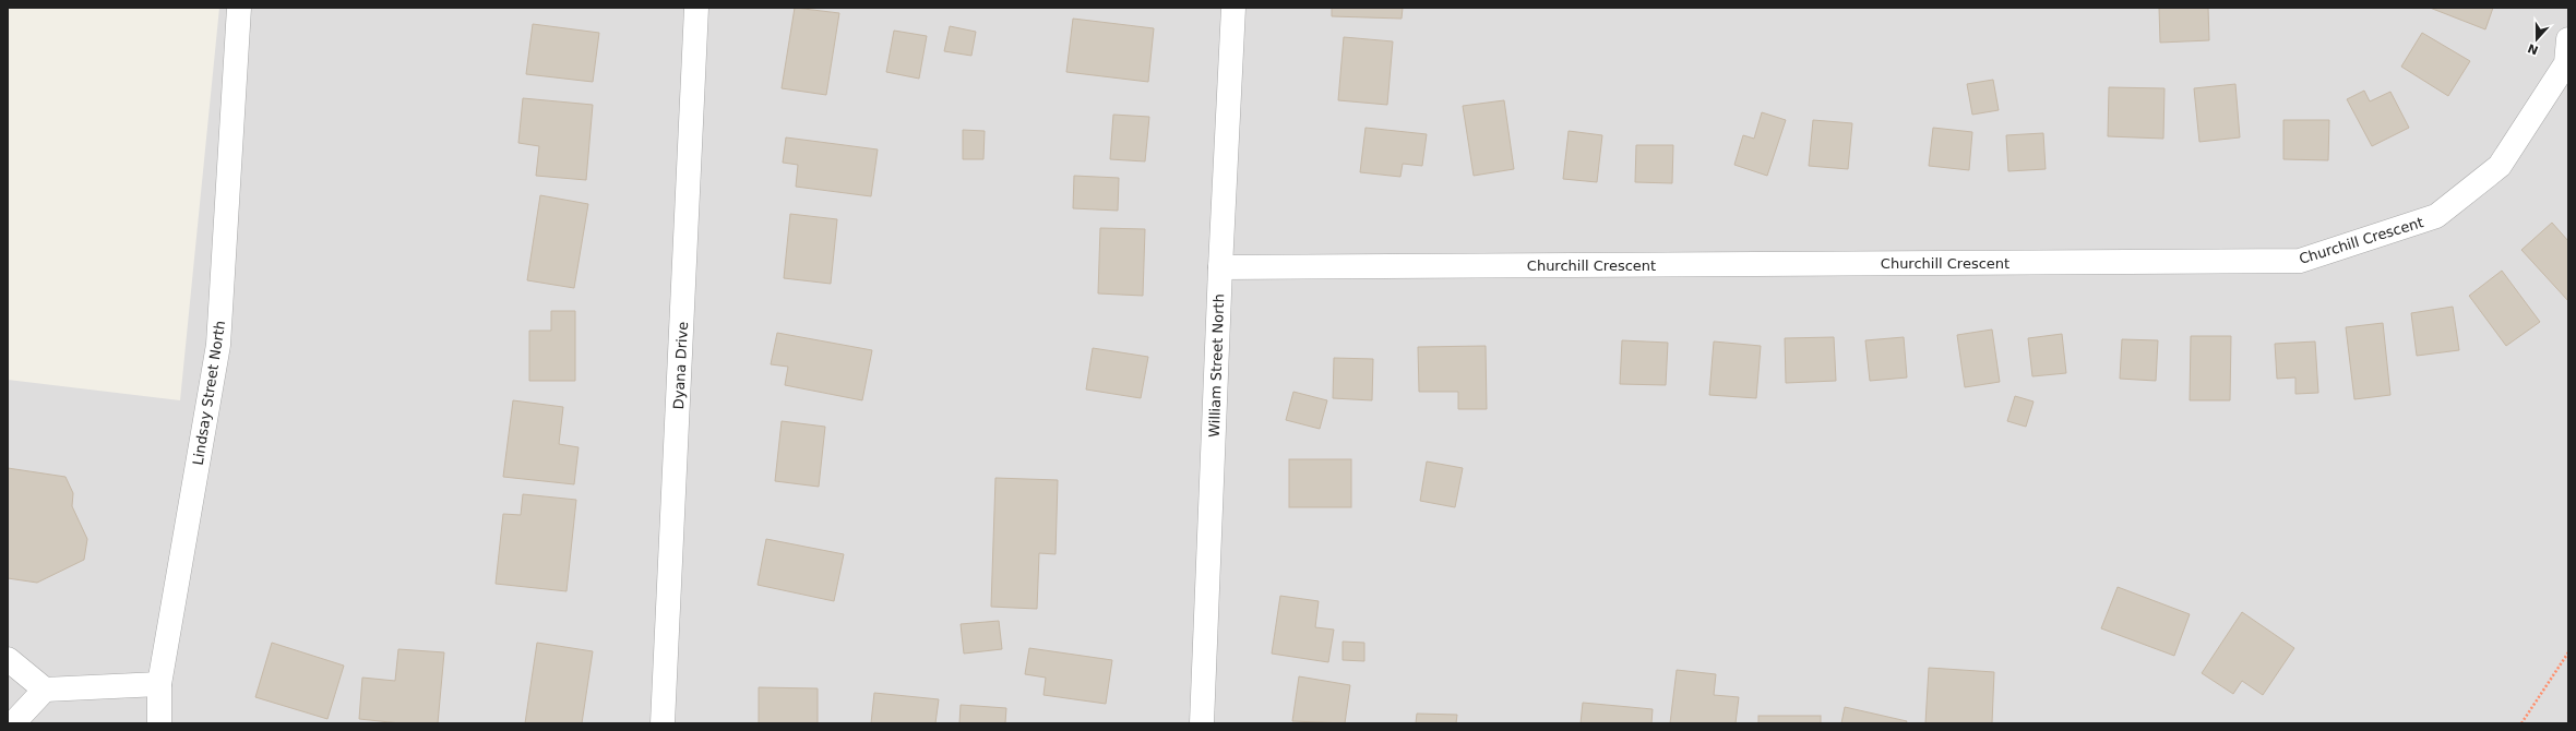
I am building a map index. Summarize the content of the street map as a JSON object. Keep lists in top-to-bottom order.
{
  "streets": {
    "street": [
      "Churchill Crescent",
      "Dyana Drive",
      "William Street North",
      "Lindsay Street North"
    ]
  },
  "crossings": [
    ["Churchill Crescent", "William Street North"]
  ],
  "north": "bottom"
}
